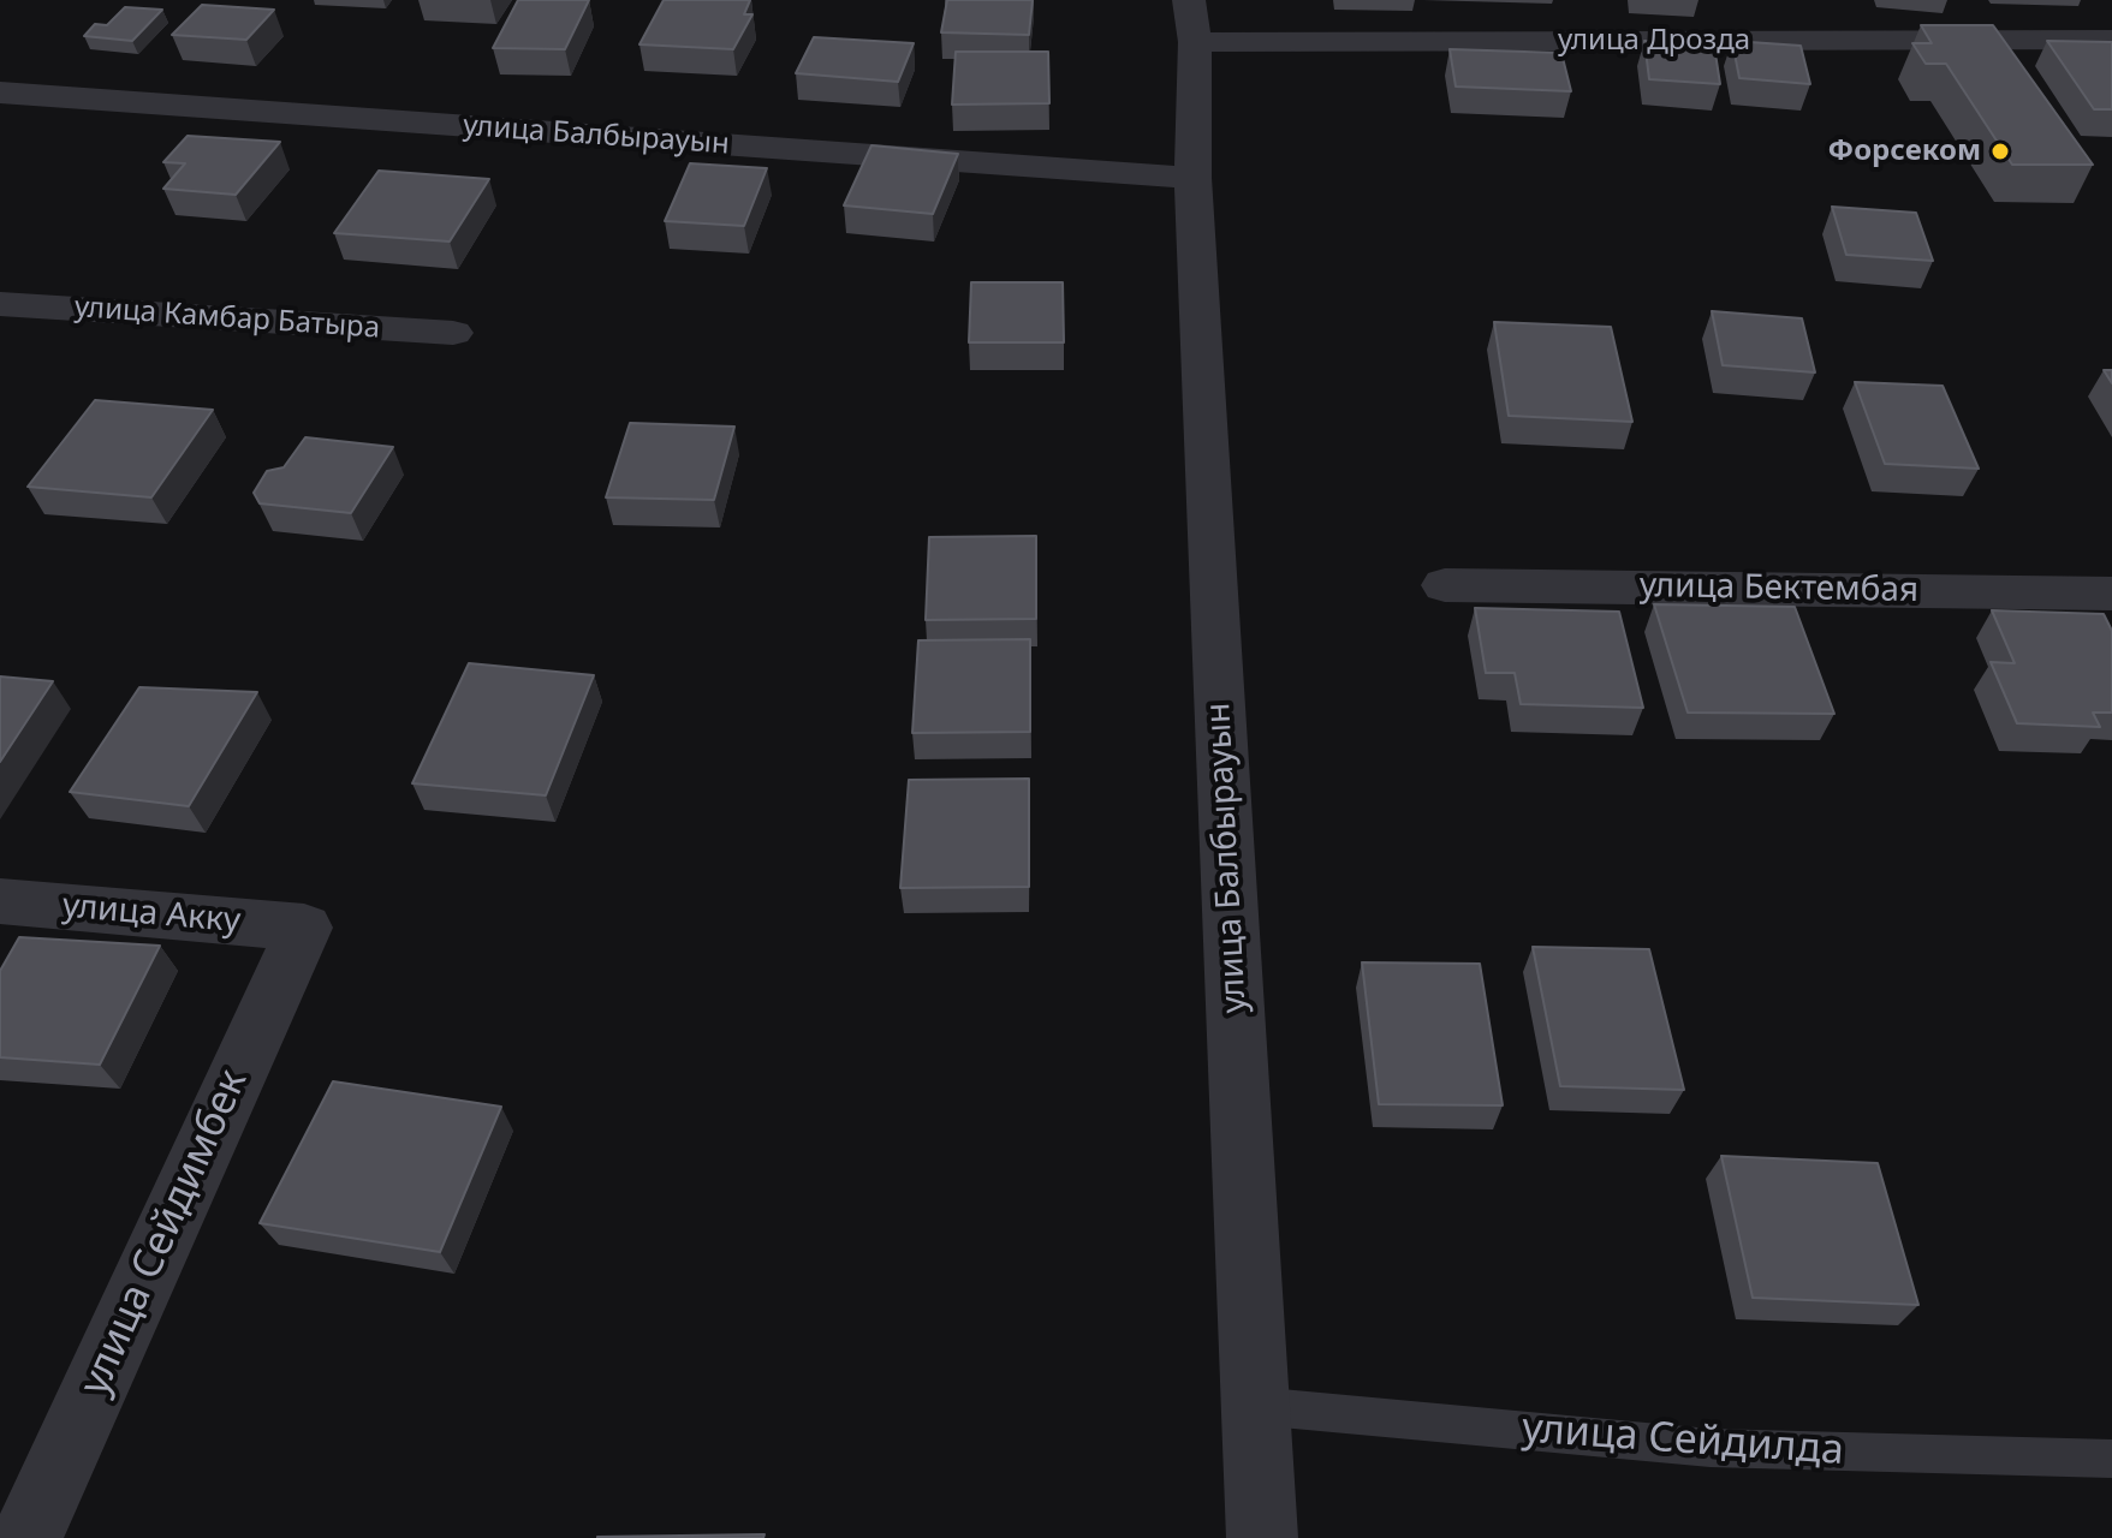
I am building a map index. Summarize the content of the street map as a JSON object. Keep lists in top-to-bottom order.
{
  "streets": {
    "street": [
      "улица Дрозда",
      "улица Балбырауын",
      "улица Камбар Батыра",
      "улица Бектембая",
      "улица Акку",
      "улица Сейдимбек"
    ],
    "lane": ["улица Сейдилда"]
  },
  "crossings": [
    ["улица Дрозда", "улица Балбырауын"],
    ["улица Балбырауын", "улица Сейдилда"],
    ["улица Акку", "улица Сейдимбек"]
  ],
  "places": ["Форсеком"]
}
